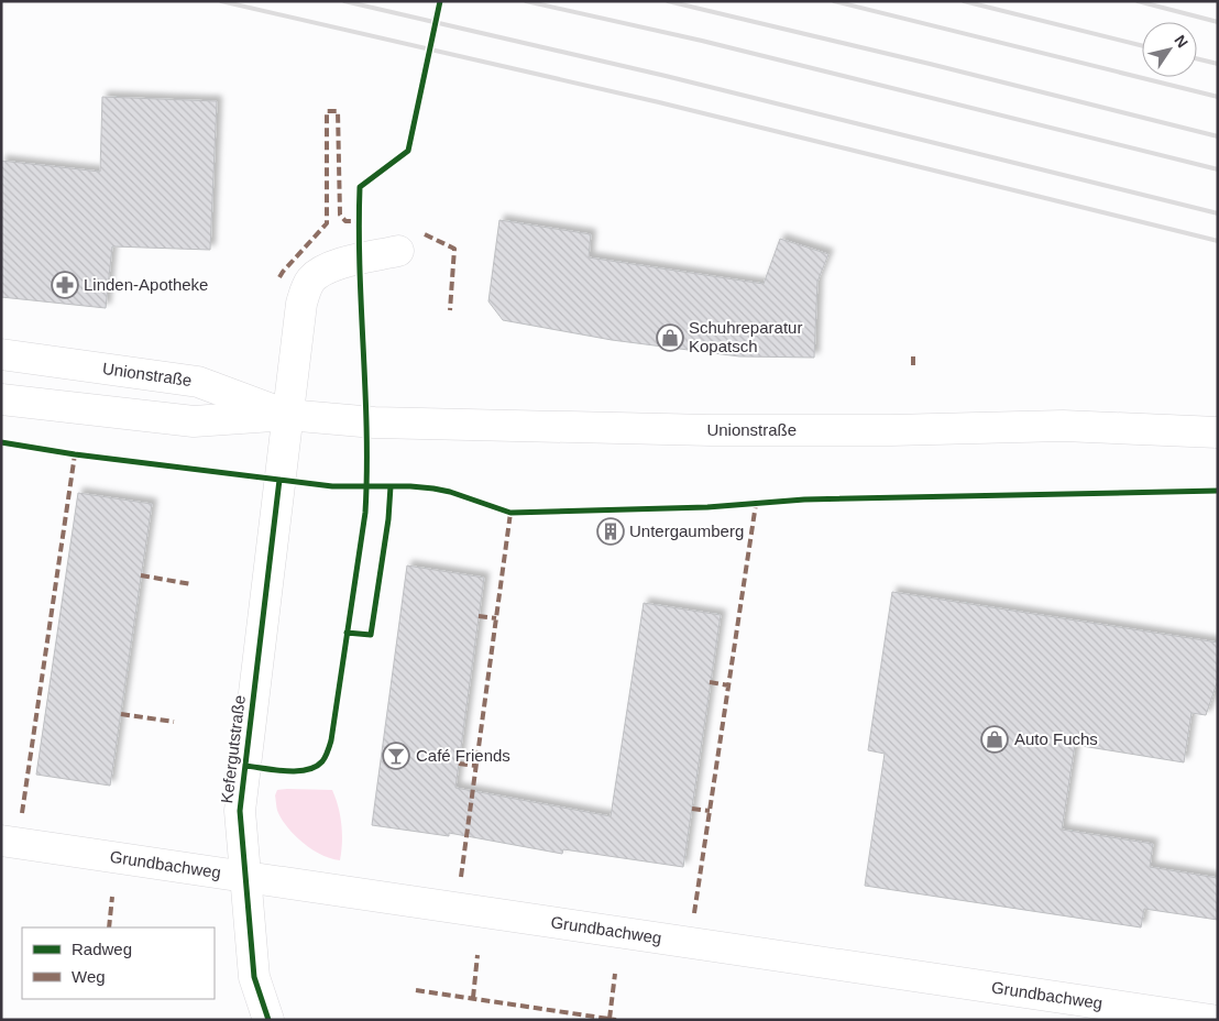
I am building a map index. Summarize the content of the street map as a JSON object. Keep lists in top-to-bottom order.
{
  "streets": {
    "street": ["Unionstraße", "Kefergutstraße", "Grundbachweg"]
  },
  "crossings": [
    ["Unionstraße", "Kefergutstraße"],
    ["Kefergutstraße", "Grundbachweg"]
  ],
  "places": {
    "pharmacy": ["Linden-Apotheke"],
    "shop": ["Schuhreparatur Kopatsch", "Auto Fuchs"],
    "building": ["Untergaumberg"],
    "bar": ["Café Friends"]
  },
  "legend": ["Radweg", "Weg"],
  "north": "top right"
}
